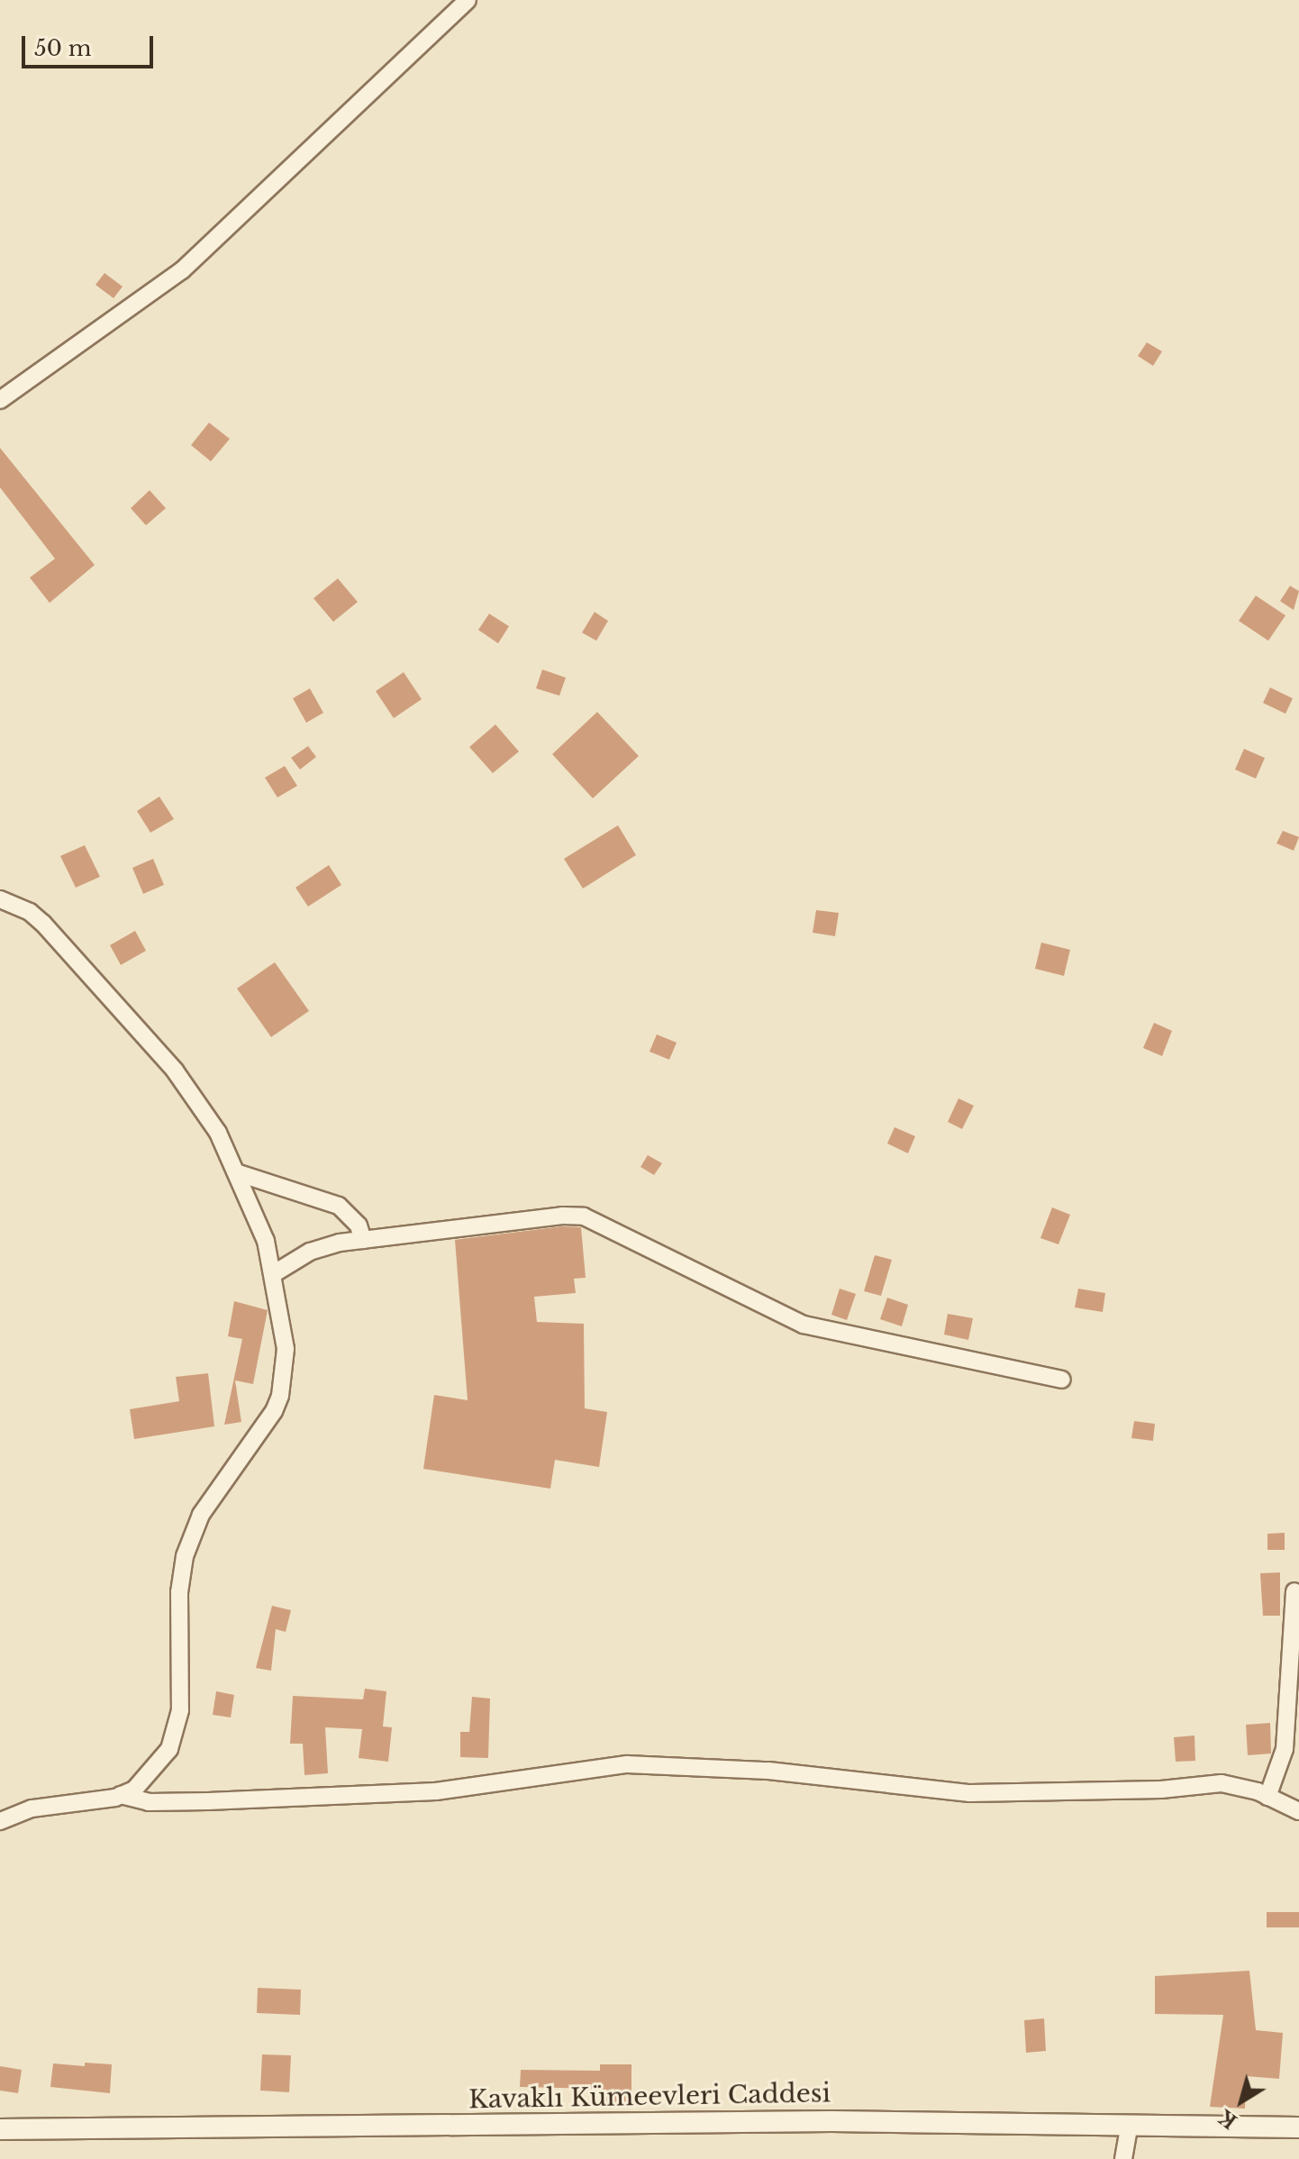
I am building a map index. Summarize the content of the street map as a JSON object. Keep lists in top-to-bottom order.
{
  "streets": {
    "street": ["Kavaklı Kümeevleri Caddesi"]
  },
  "scale_bar": "50 m",
  "north": "bottom left"
}
